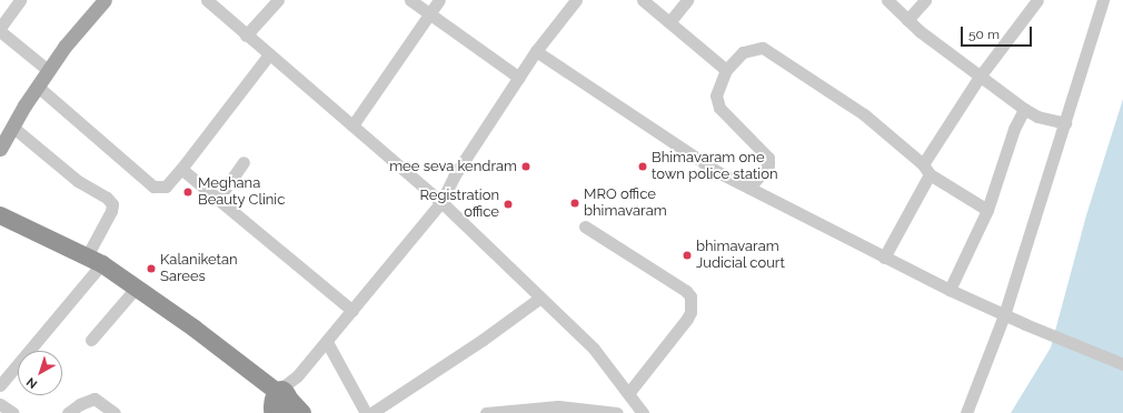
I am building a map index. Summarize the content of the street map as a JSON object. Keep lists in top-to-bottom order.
{
  "places": [
    "mee seva kendram",
    "Bhimavaram one town police station",
    "Meghana Beauty Clinic",
    "MRO office bhimavaram",
    "Registration office",
    "bhimavaram Judicial court",
    "Kalaniketan Sarees"
  ],
  "scale_bar": "50 m",
  "north": "bottom left"
}
